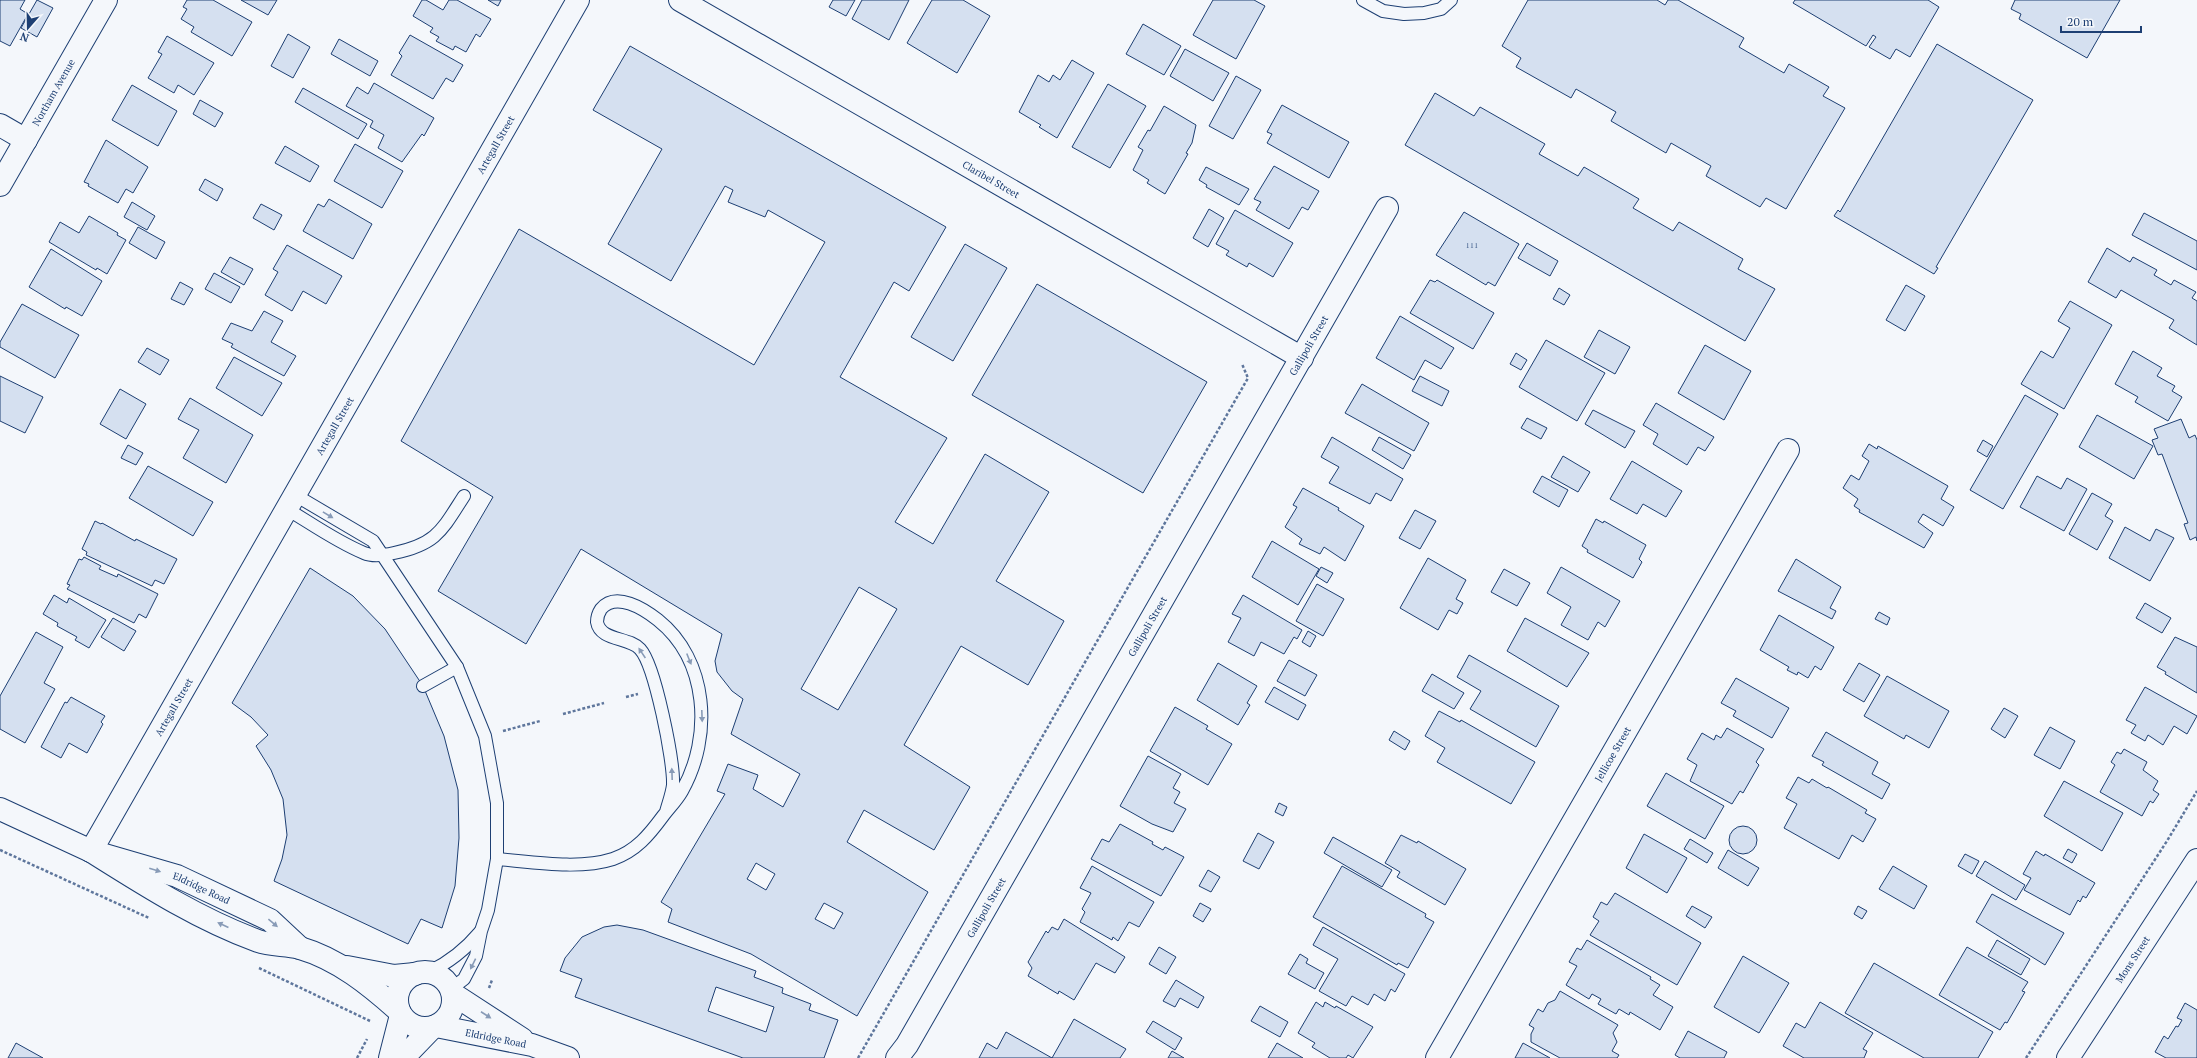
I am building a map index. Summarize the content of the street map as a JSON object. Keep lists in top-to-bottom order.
{
  "streets": {
    "street": [
      "Northam Avenue",
      "Artegall Street",
      "Claribel Street",
      "Gallipoli Street",
      "Jellicoe Street",
      "Eldridge Road",
      "Mons Street"
    ]
  },
  "crossings": [
    ["Artegall Street", "Eldridge Road"],
    ["Claribel Street", "Gallipoli Street"]
  ],
  "house_numbers": ["111"],
  "scale_bar": "20 m",
  "north": "bottom"
}
